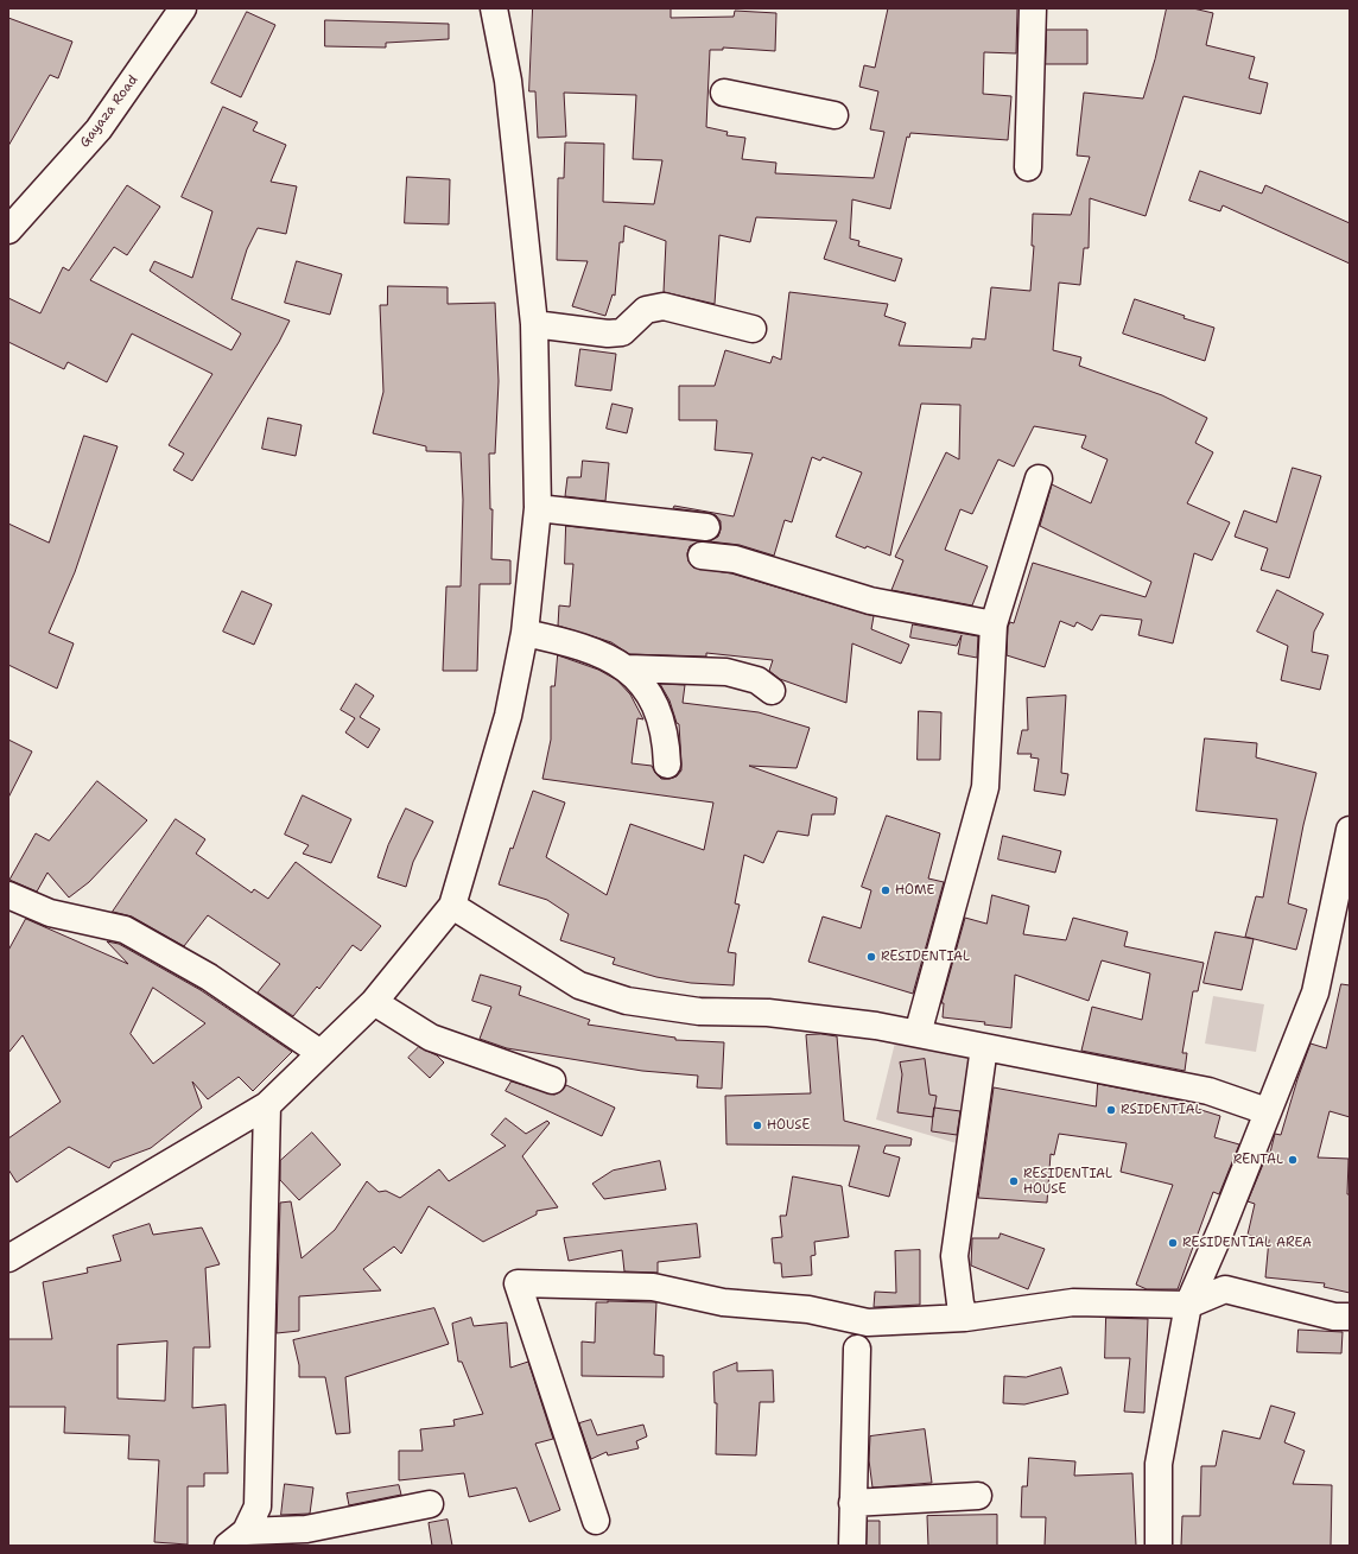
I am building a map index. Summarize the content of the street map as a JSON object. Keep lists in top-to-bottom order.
{
  "streets": {
    "street": ["Gayaza Road"]
  },
  "places": [
    "HOME",
    "RESIDENTIAL",
    "RSIDENTIAL",
    "HOUSE",
    "RENTAL",
    "RESIDENTIAL HOUSE",
    "RESIDENTIAL AREA"
  ]
}
